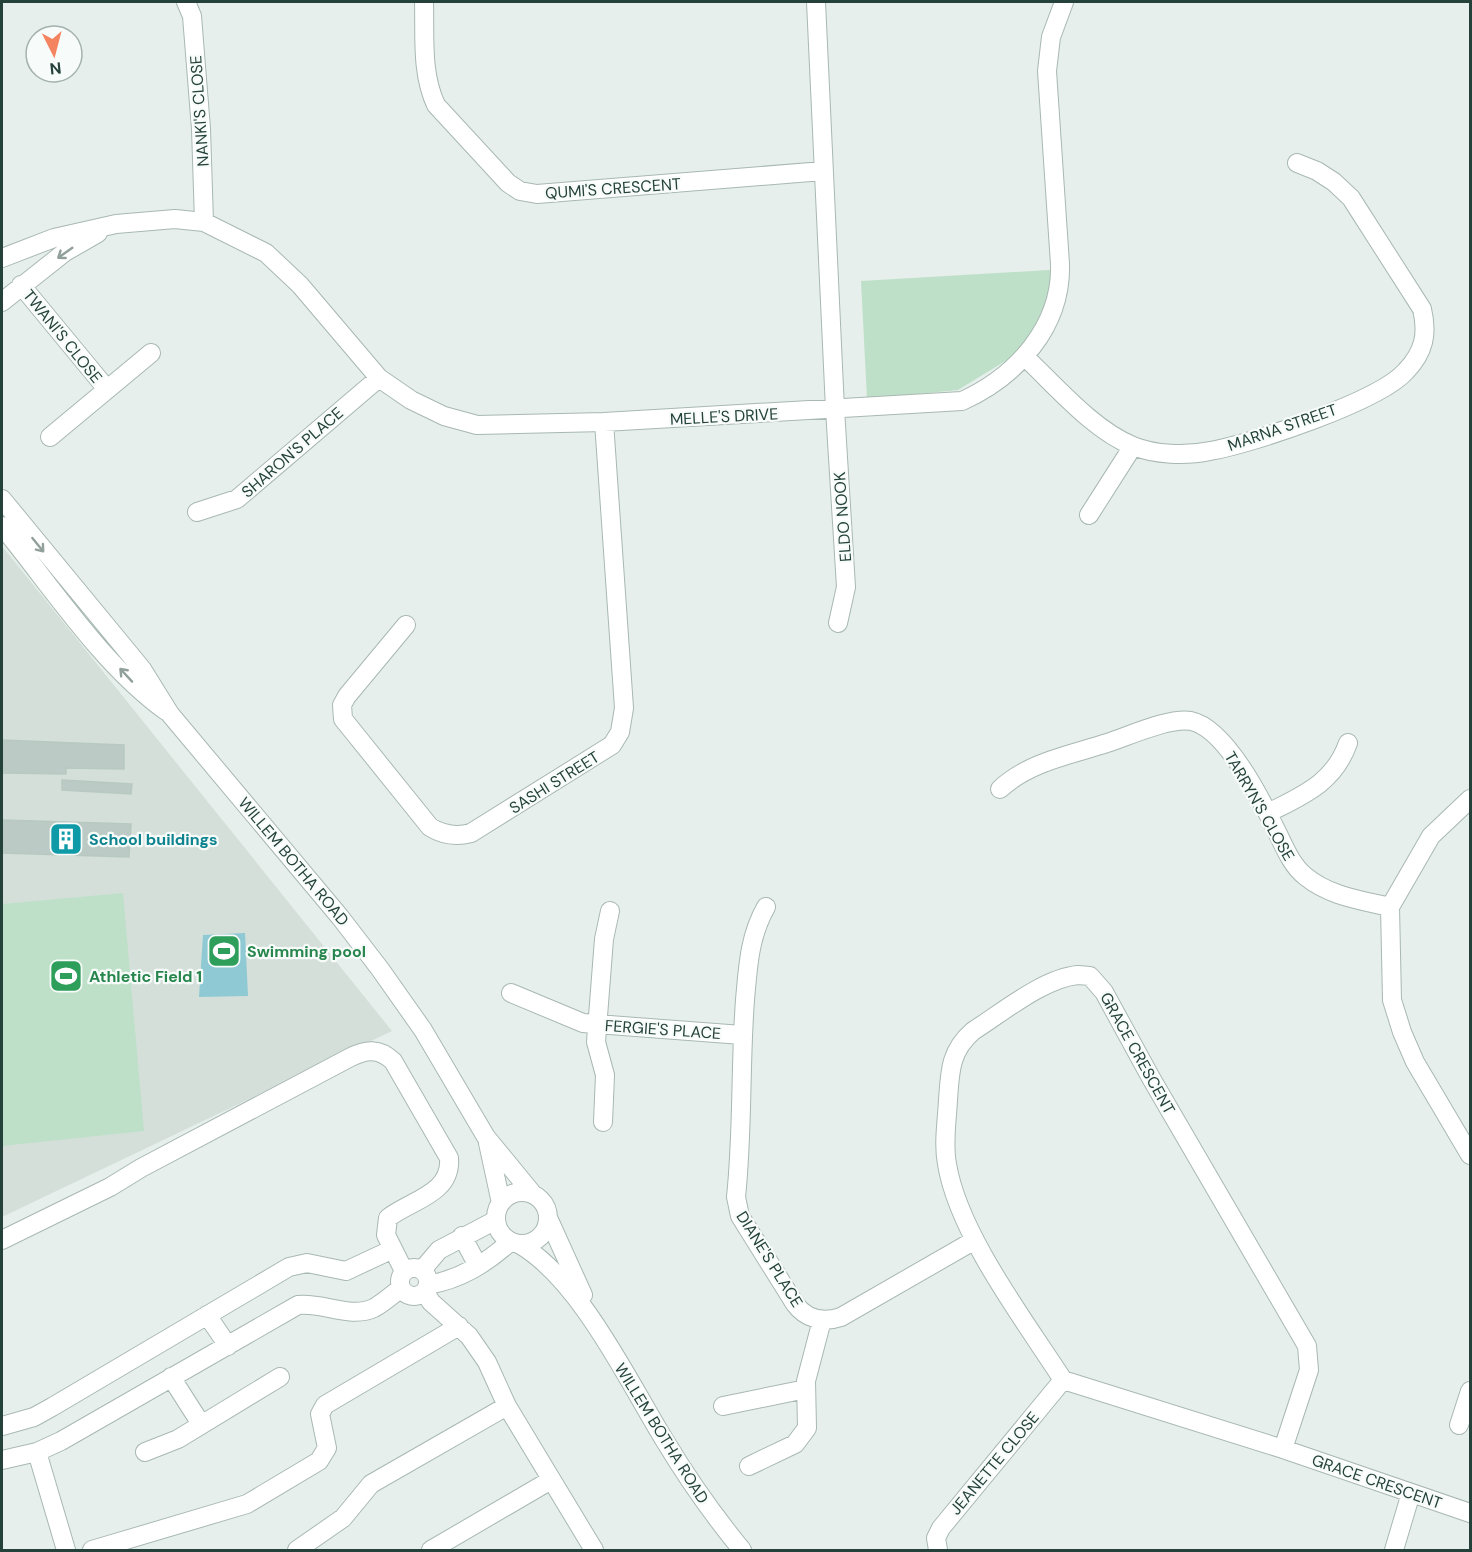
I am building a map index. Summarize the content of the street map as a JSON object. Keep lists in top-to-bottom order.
{
  "streets": {
    "street": [
      "NANKI'S CLOSE",
      "QUMI'S CRESCENT",
      "TWANI'S CLOSE",
      "MELLE'S DRIVE",
      "MARNA STREET",
      "SHARON'S PLACE",
      "ELDO NOOK",
      "SASHI STREET",
      "TARRYN'S CLOSE",
      "WILLEM BOTHA ROAD",
      "FERGIE'S PLACE",
      "GRACE CRESCENT",
      "DIANE'S PLACE",
      "JEANETTE CLOSE"
    ]
  },
  "crossings": [
    ["NANKI'S CLOSE", "MELLE'S DRIVE"],
    ["TWANI'S CLOSE", "MELLE'S DRIVE"],
    ["MELLE'S DRIVE", "MARNA STREET"],
    ["MELLE'S DRIVE", "SHARON'S PLACE"],
    ["MELLE'S DRIVE", "ELDO NOOK"],
    ["MELLE'S DRIVE", "SASHI STREET"],
    ["FERGIE'S PLACE", "DIANE'S PLACE"],
    ["GRACE CRESCENT", "JEANETTE CLOSE"]
  ],
  "places": {
    "building": ["School buildings"],
    "sports": ["Swimming pool", "Athletic Field 1"]
  },
  "north": "bottom"
}
